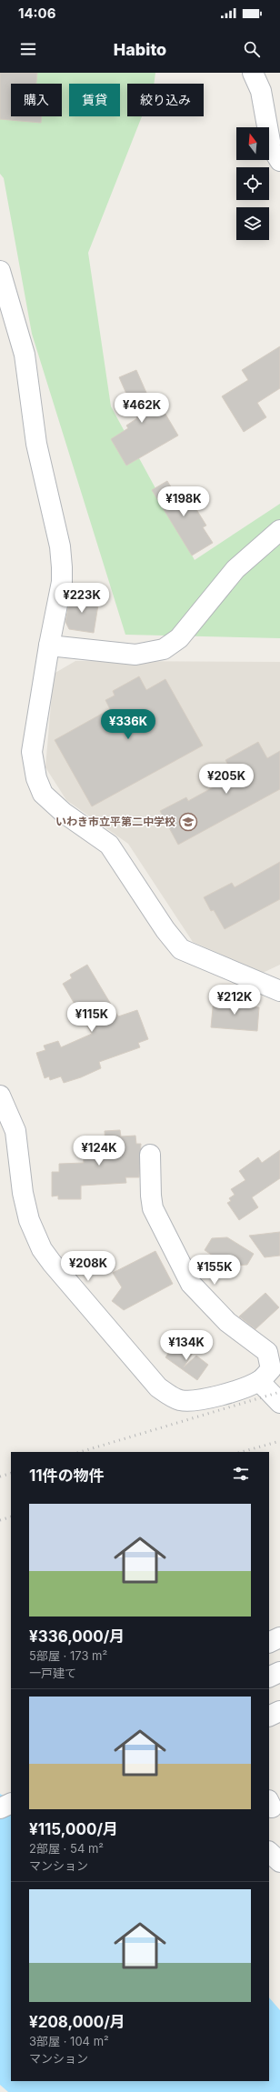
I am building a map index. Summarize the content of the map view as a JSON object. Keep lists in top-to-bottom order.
{
  "places": {
    "school or university": ["いわき市立平第二中学校"]
  },
  "north": "top",
  "page": {
    "status": "14:06",
    "header": "Habito",
    "chip": ["購入", "賃貸", "絞り込み"],
    "price": [
      "¥462K",
      "¥198K",
      "¥223K",
      "¥336K",
      "¥205K",
      "¥212K",
      "¥115K",
      "¥124K",
      "¥208K",
      "¥155K",
      "¥134K"
    ],
    "heading": "11件の物件",
    "list": [
      {
        "name": "¥336,000/月",
        "note": "5部屋 · 173 m² · 一戸建て"
      },
      {
        "name": "¥115,000/月",
        "note": "2部屋 · 54 m² · マンション"
      },
      {
        "name": "¥208,000/月",
        "note": "3部屋 · 104 m² · マンション"
      }
    ]
  }
}
